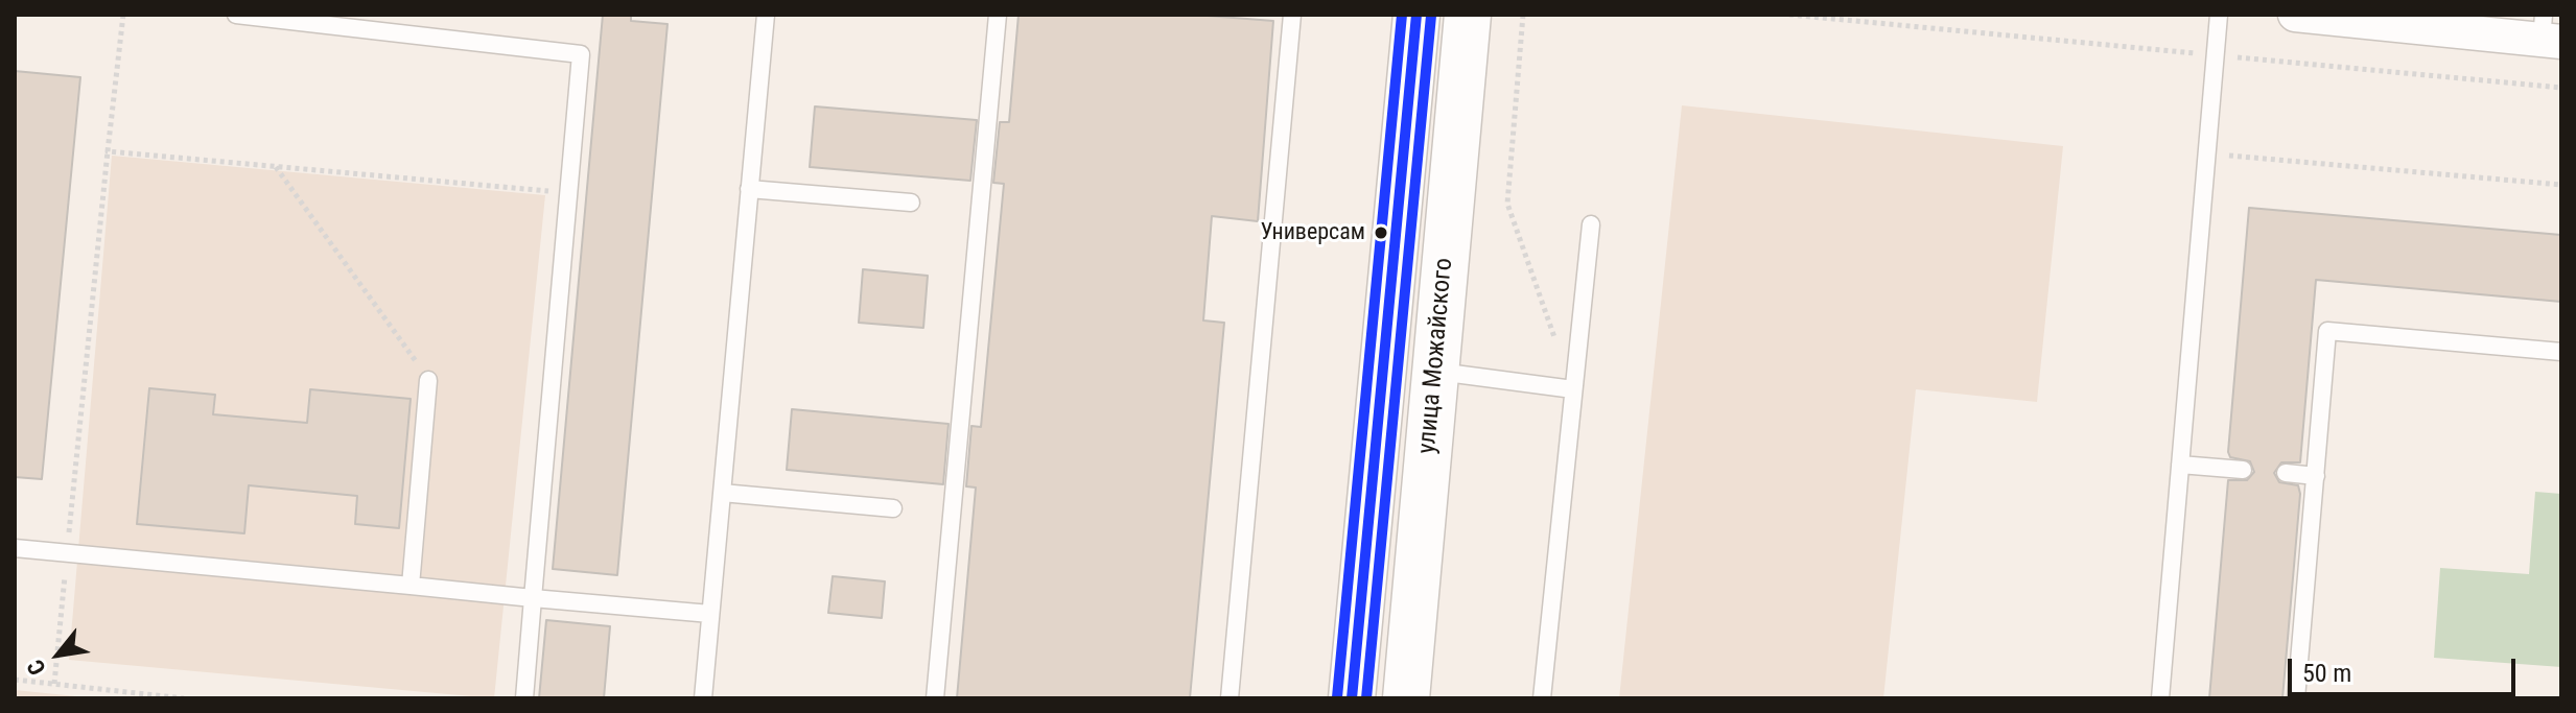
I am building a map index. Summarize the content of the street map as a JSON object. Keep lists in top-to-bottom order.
{
  "streets": {
    "main road": ["улица Можайского"]
  },
  "places": ["Универсам"],
  "scale_bar": "50 m",
  "north": "bottom left"
}
